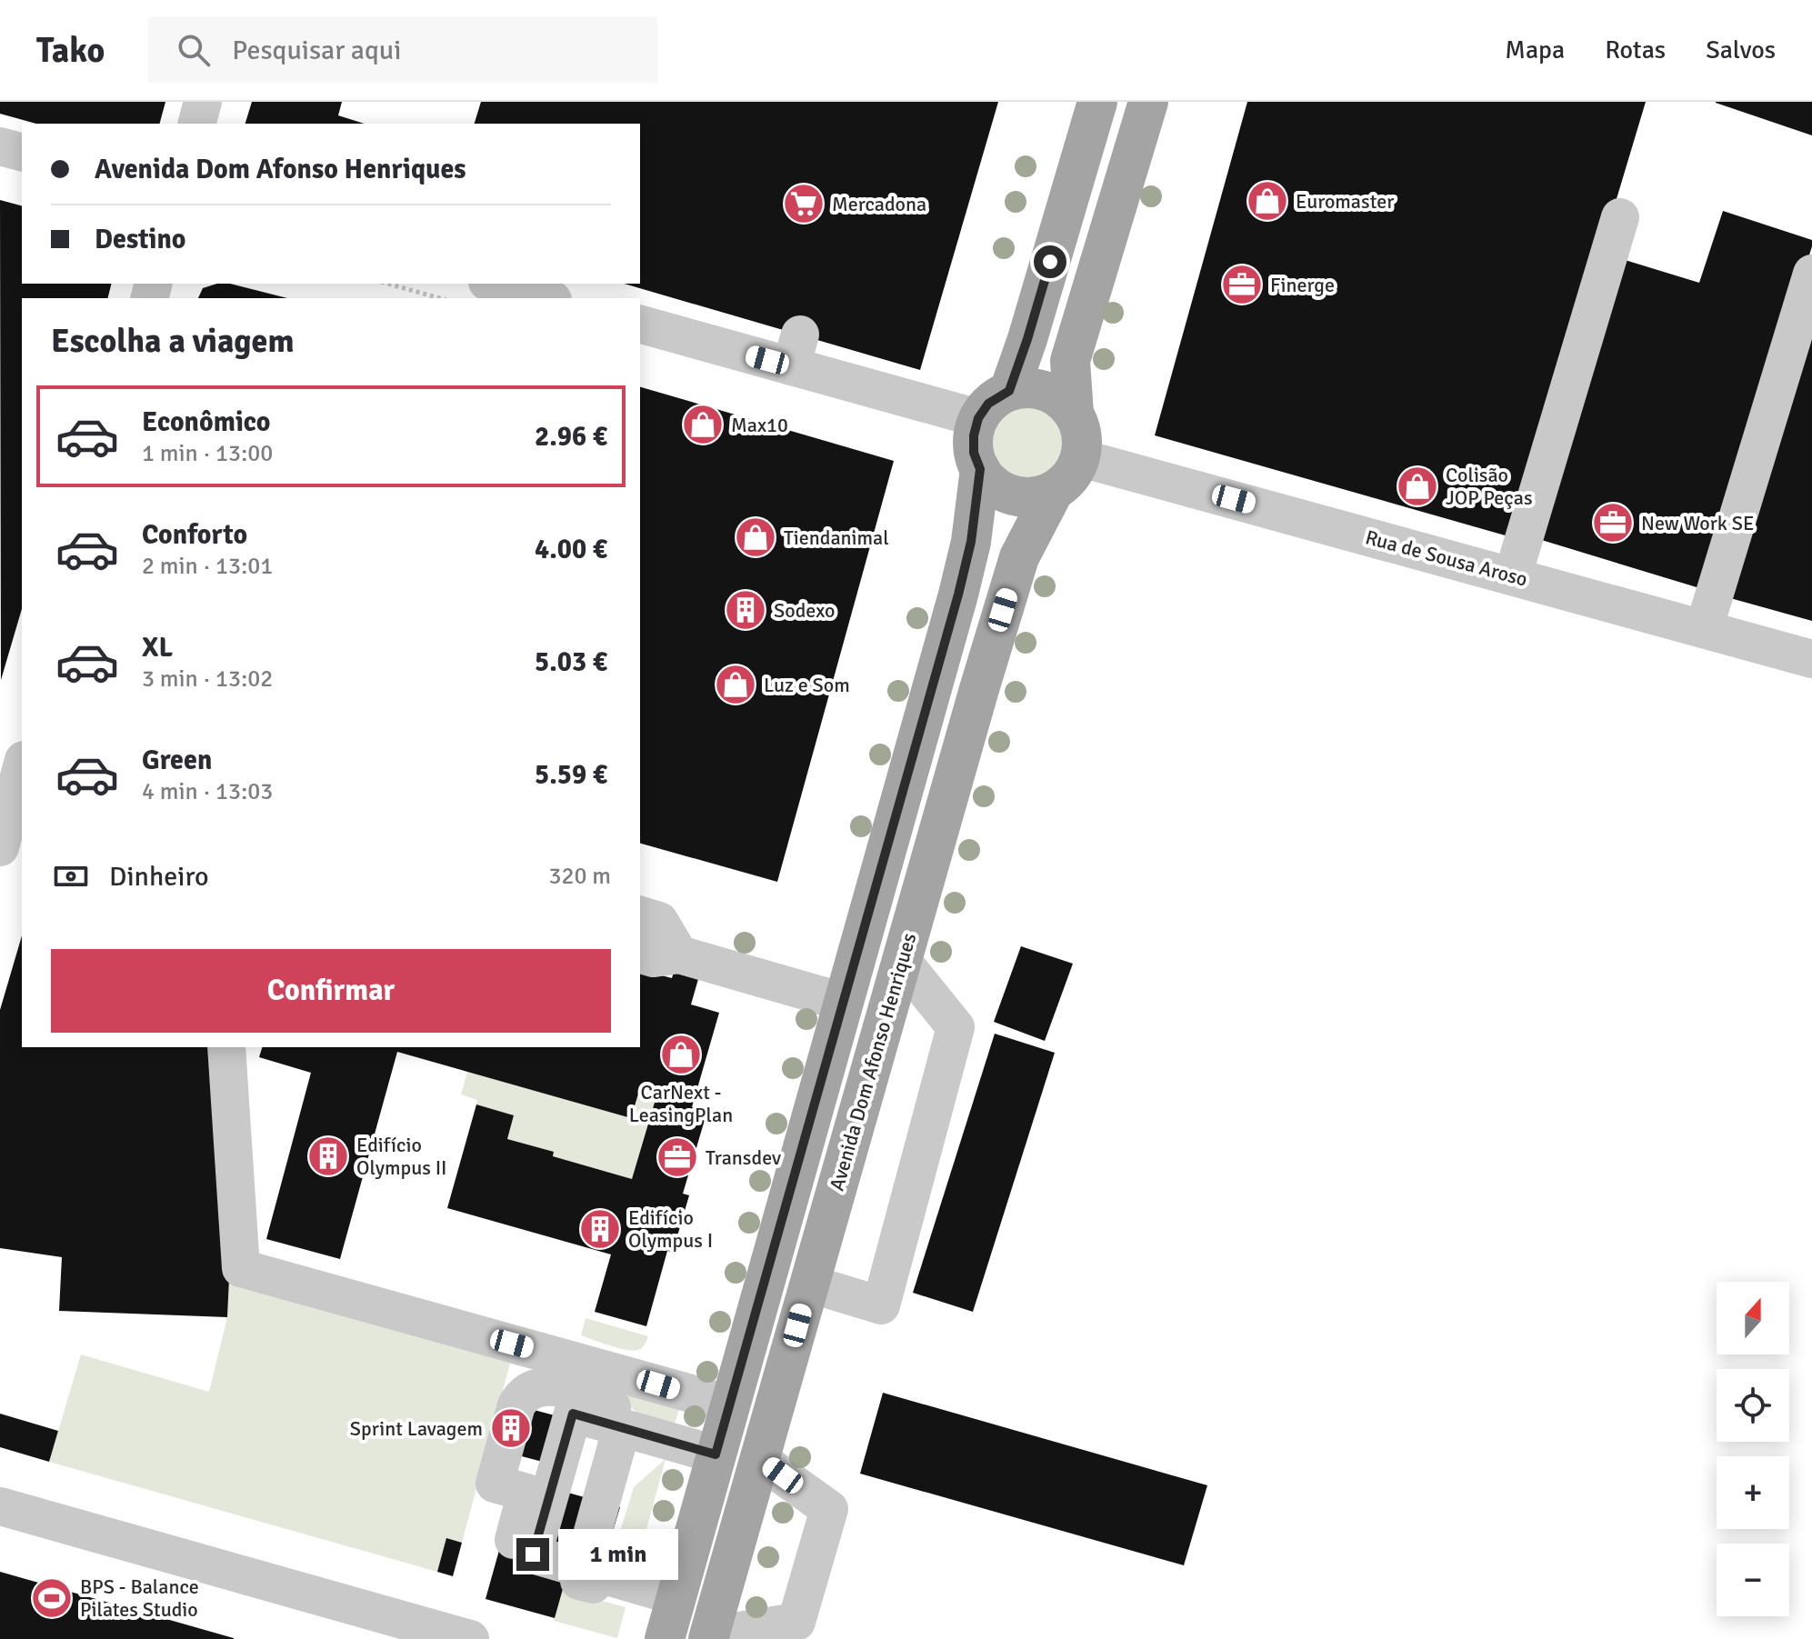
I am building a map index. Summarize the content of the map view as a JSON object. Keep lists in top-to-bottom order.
{
  "streets": {
    "main road": ["Avenida Dom Afonso Henriques"],
    "street": ["Rua de Sousa Aroso"]
  },
  "crossings": [
    ["Rua de Sousa Aroso", "Avenida Dom Afonso Henriques"]
  ],
  "places": {
    "shop": [
      "Euromaster",
      "Max10",
      "Colisão JOP Peças",
      "Tiendanimal",
      "Luz e Som",
      "CarNext - LeasingPlan"
    ],
    "supermarket": ["Mercadona"],
    "office": ["Finerge", "New Work SE", "Transdev"],
    "building": [
      "Sodexo",
      "Edifício Olympus II",
      "Edifício Olympus I",
      "Sprint Lavagem"
    ],
    "sports": ["BPS - Balance Pilates Studio"]
  },
  "north": "top",
  "page": {
    "header": "Tako",
    "search": "Pesquisar aqui",
    "nav": ["Mapa", "Rotas", "Salvos"],
    "banner": ["Avenida Dom Afonso Henriques", "Destino"],
    "heading": "Escolha a viagem",
    "list": [
      {
        "name": "Econômico",
        "note": "1 min · 13:00",
        "value": "2.96 €"
      },
      {
        "name": "Conforto",
        "note": "2 min · 13:01",
        "value": "4.00 €"
      },
      {
        "name": "XL",
        "note": "3 min · 13:02",
        "value": "5.03 €"
      },
      {
        "name": "Green",
        "note": "4 min · 13:03",
        "value": "5.59 €"
      }
    ],
    "pay": ["Dinheiro", "320 m"],
    "buttons": "Confirmar",
    "map_buttons": ["+", "−"],
    "bubble": "1 min"
  }
}
